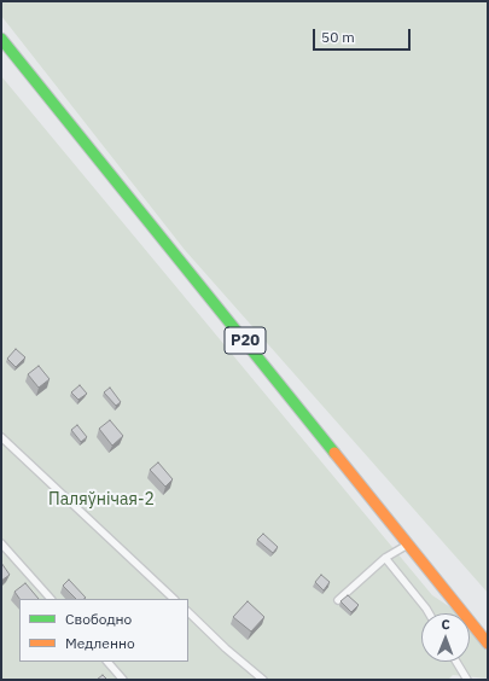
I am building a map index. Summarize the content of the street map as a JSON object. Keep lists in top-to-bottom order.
{
  "streets": {
    "main road": ["Р20"]
  },
  "parks": ["Паляўнічая-2"],
  "legend": ["Свободно", "Медленно"],
  "scale_bar": "50 m",
  "north": "top"
}
